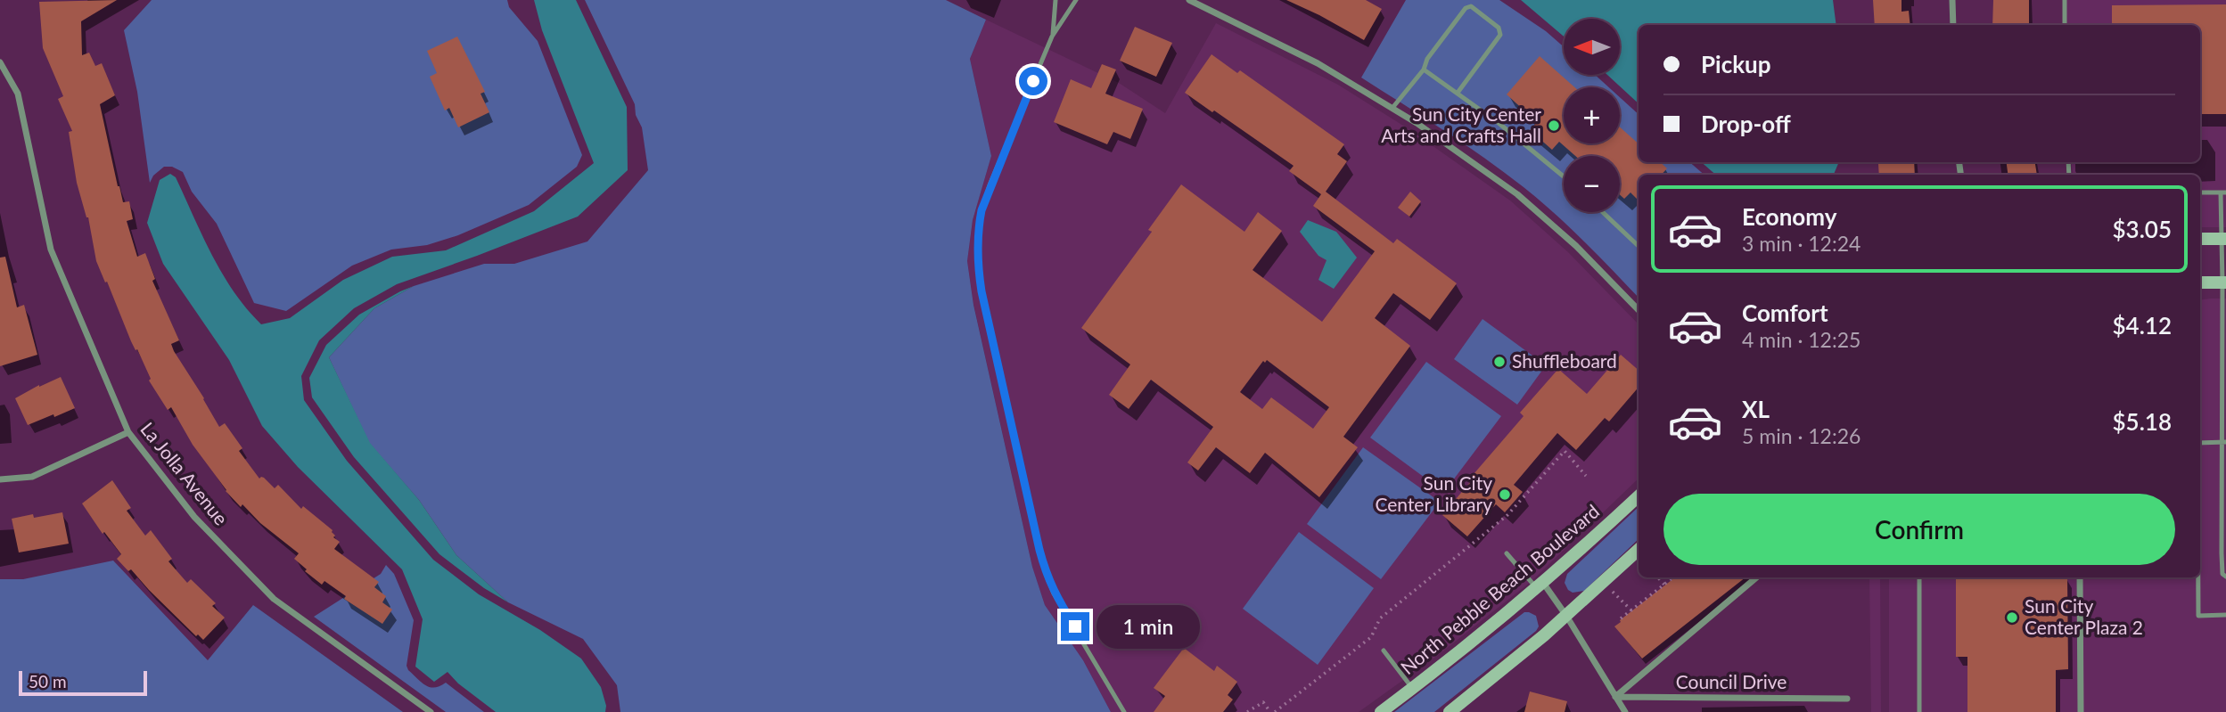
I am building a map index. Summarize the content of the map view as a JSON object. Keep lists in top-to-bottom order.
{
  "streets": {
    "street": ["La Jolla Avenue", "North Pebble Beach Boulevard", "Council Drive"]
  },
  "places": [
    "Sun City Center Arts and Crafts Hall",
    "Shuffleboard",
    "Sun City Center Library",
    "Sun City Center Plaza 2"
  ],
  "scale_bar": "50 m",
  "north": "left",
  "page": {
    "map_buttons": ["+", "−"],
    "banner": ["Pickup", "Drop-off"],
    "list": [
      {
        "name": "Economy",
        "note": "3 min · 12:24",
        "value": "$3.05"
      },
      {
        "name": "Comfort",
        "note": "4 min · 12:25",
        "value": "$4.12"
      },
      {
        "name": "XL",
        "note": "5 min · 12:26",
        "value": "$5.18"
      }
    ],
    "buttons": "Confirm",
    "bubble": "1 min",
    "scale": "50 m"
  }
}
